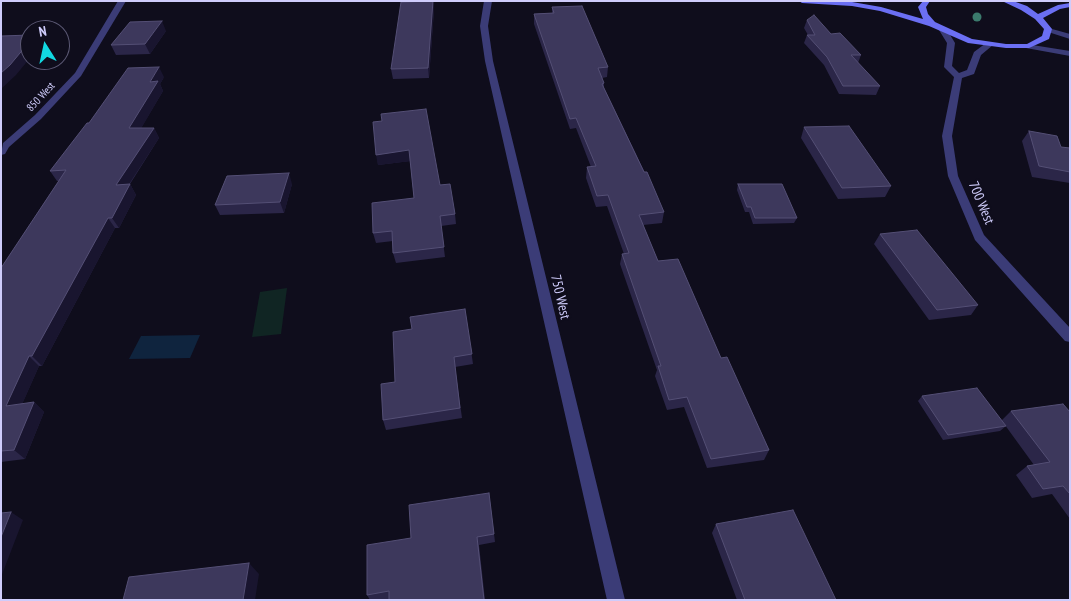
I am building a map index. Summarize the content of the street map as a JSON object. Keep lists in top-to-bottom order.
{
  "streets": {
    "street": ["850 West", "700 West", "750 West"]
  },
  "north": "top"
}
